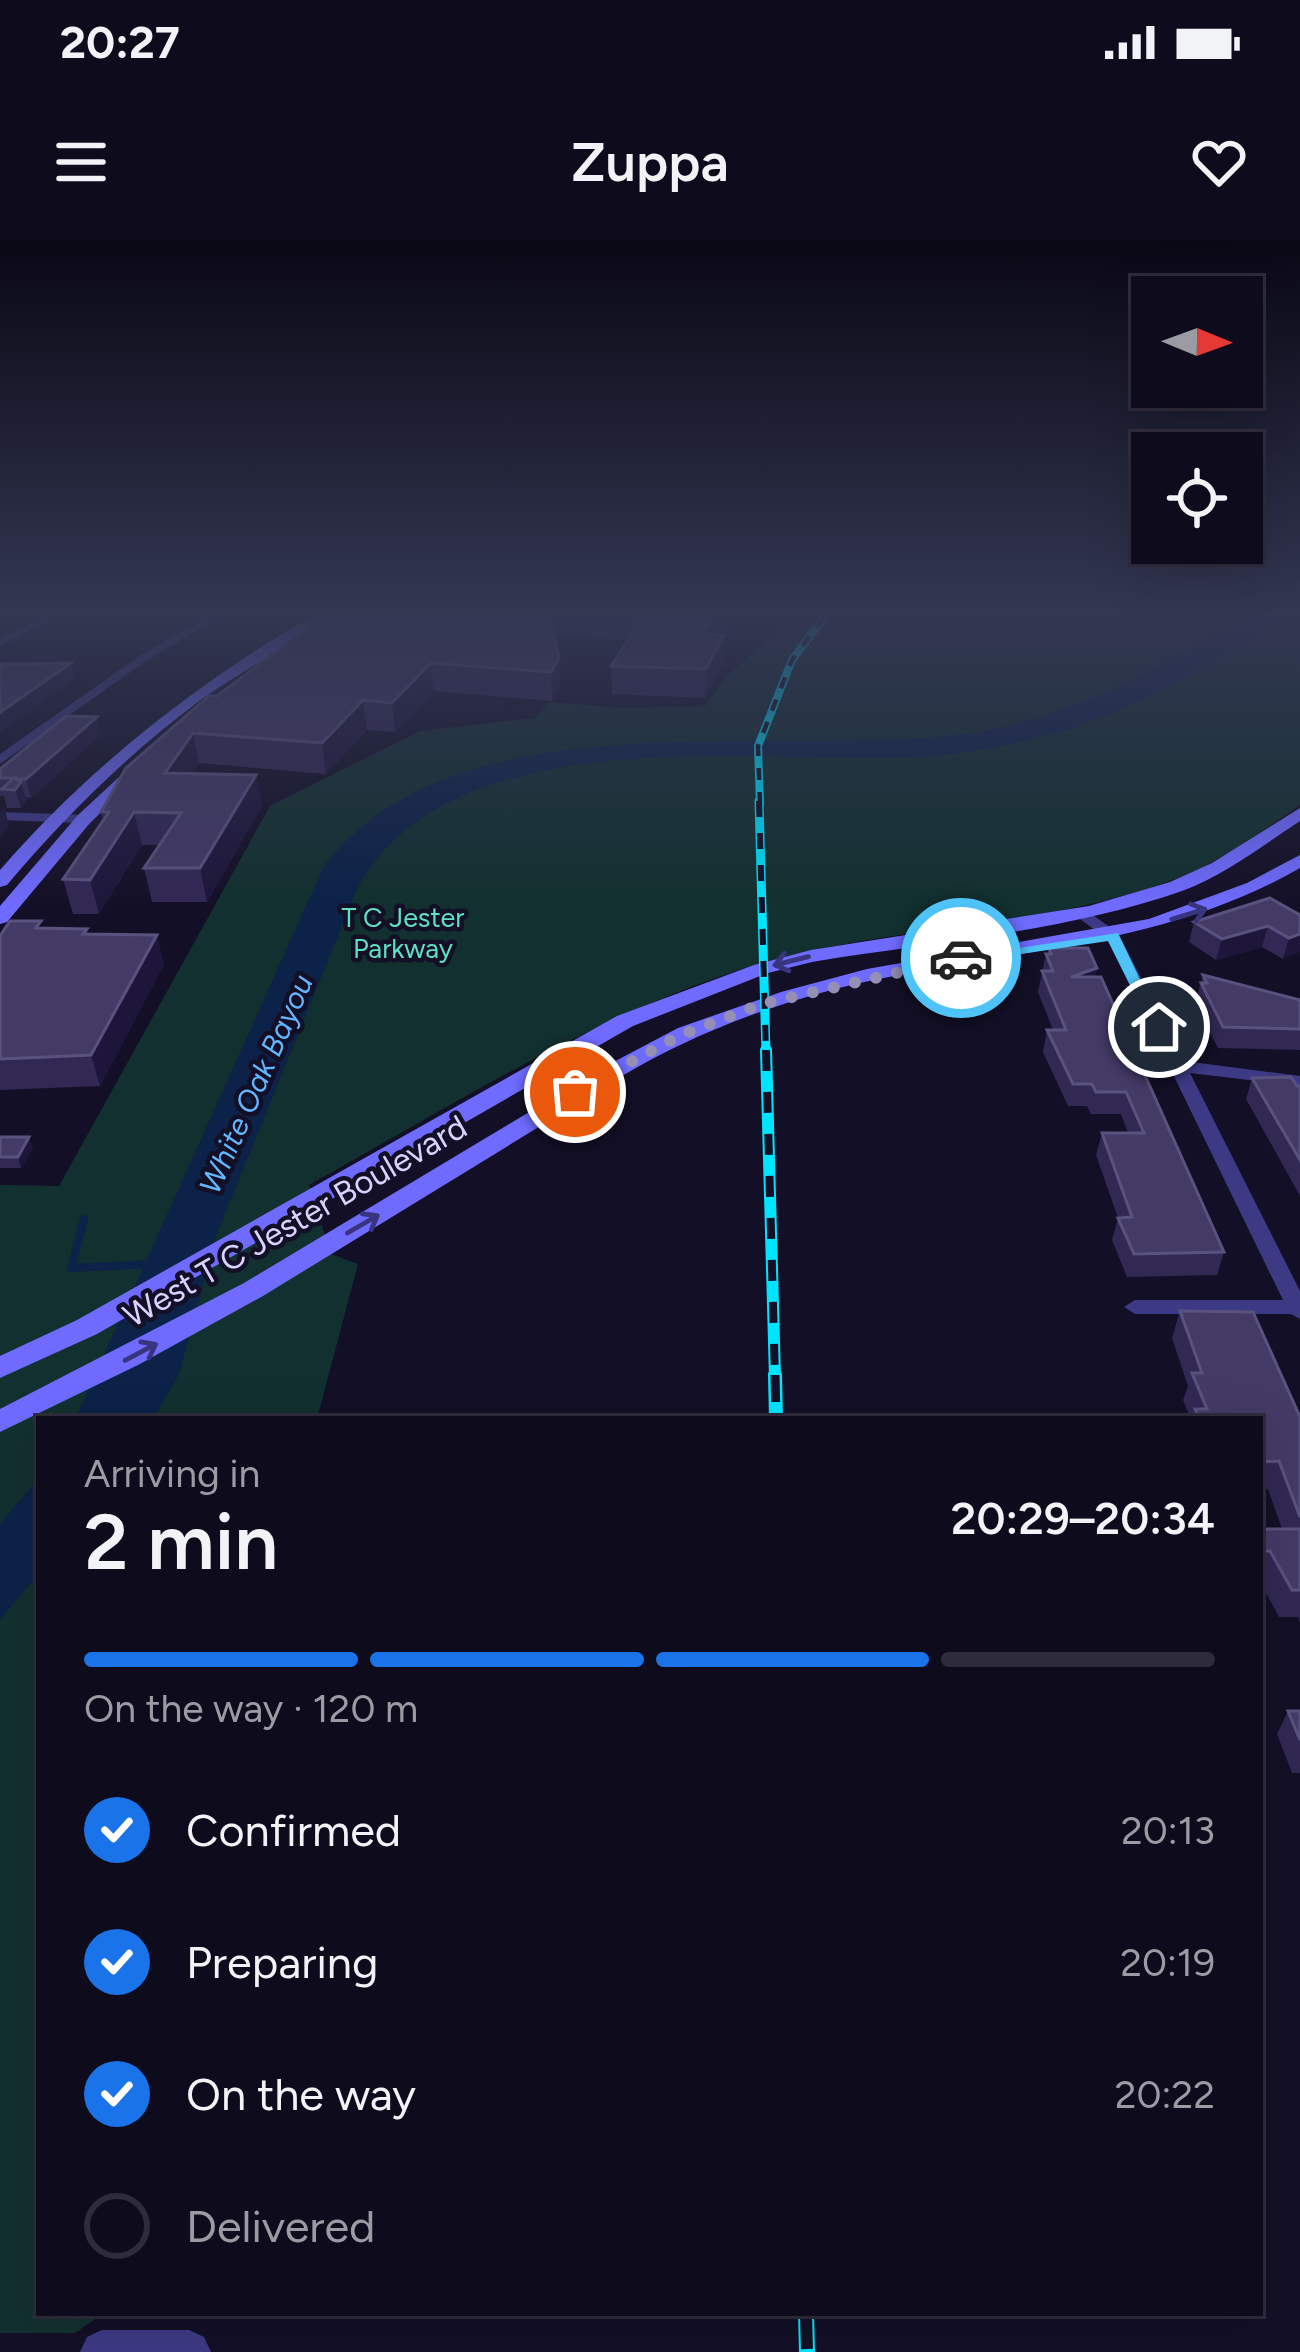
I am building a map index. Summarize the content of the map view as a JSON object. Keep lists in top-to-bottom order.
{
  "streets": {
    "main road": ["West T C Jester Boulevard"]
  },
  "water": ["White Oak Bayou"],
  "parks": ["T C Jester Parkway"],
  "north": "right",
  "page": {
    "status": "20:27",
    "header": "Zuppa",
    "heading": ["2 min", "Arriving in", "20:29–20:34"],
    "bar": "On the way · 120 m",
    "list": [
      ["Confirmed", "20:13"],
      ["Preparing", "20:19"],
      ["On the way", "20:22"],
      "Delivered"
    ]
  }
}
